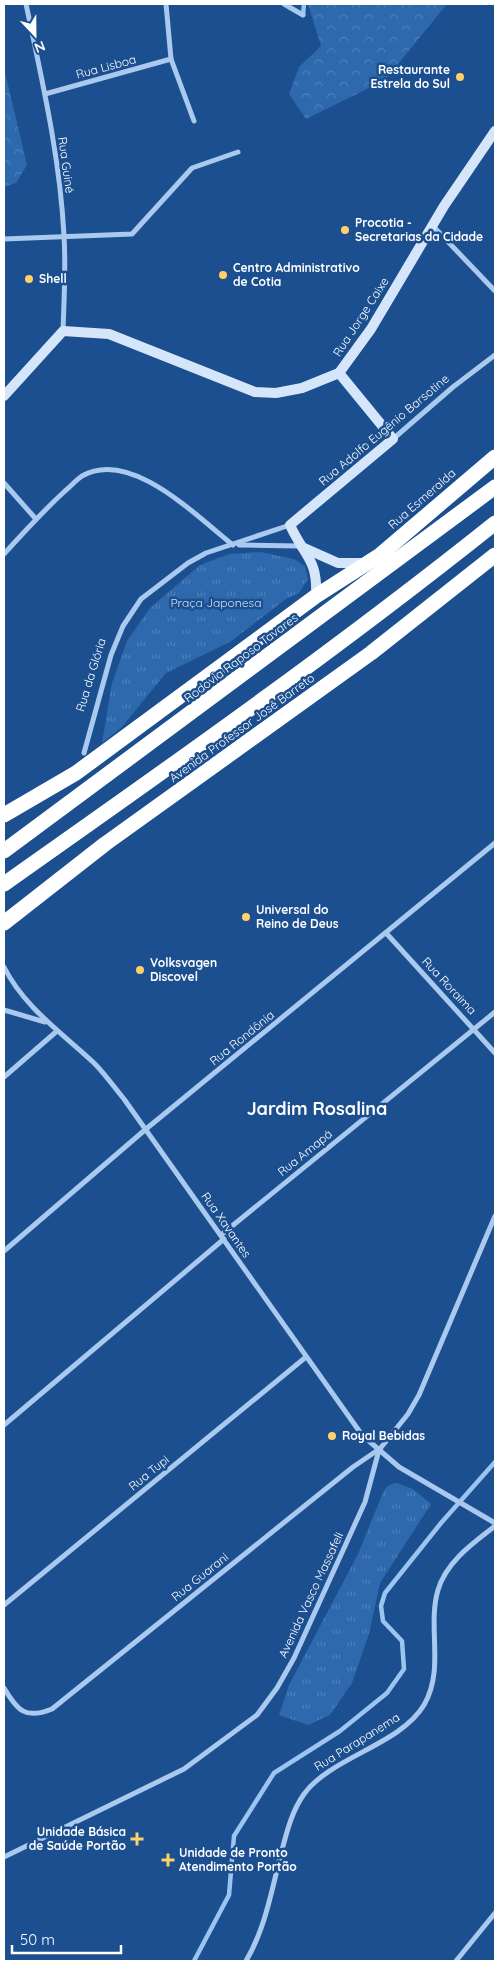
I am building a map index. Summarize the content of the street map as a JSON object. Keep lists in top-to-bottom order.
{
  "streets": {
    "highway": ["Rua Esmeralda", "Rodovia Raposo Tavares", "Avenida Professor José Barreto"],
    "main road": ["Rua Jorge Caixe", "Rua Adolfo Eugênio Barsotine"],
    "street": [
      "Rua Lisboa",
      "Rua Guiné",
      "Rua da Glória",
      "Rua Roraima",
      "Rua Rondônia",
      "Rua Amapá",
      "Rua Xavantes",
      "Rua Tupi",
      "Rua Guarani",
      "Avenida Vasco Massafeli",
      "Rua Parapanema"
    ]
  },
  "crossings": [
    ["Rua Lisboa", "Rua Guiné"],
    ["Rua Guiné", "Rua Jorge Caixe"],
    ["Rua Roraima", "Rua Rondônia"],
    ["Rua Roraima", "Rua Amapá"],
    ["Rua Rondônia", "Rua Xavantes"],
    ["Rua Amapá", "Rua Xavantes"],
    ["Rua Xavantes", "Rua Tupi"],
    ["Rua Xavantes", "Rua Guarani"],
    ["Rua Xavantes", "Avenida Vasco Massafeli"],
    ["Rua Xavantes", "Rua Parapanema"],
    ["Rua Guarani", "Avenida Vasco Massafeli"]
  ],
  "districts": ["Jardim Rosalina"],
  "parks": ["Praça Japonesa"],
  "places": {
    "other": [
      "Restaurante Estrela do Sul",
      "Procotia - Secretarias da Cidade",
      "Centro Administrativo de Cotia",
      "Shell",
      "Universal do Reino de Deus",
      "Volksvagen Discovel",
      "Royal Bebidas"
    ],
    "health": ["Unidade Básica de Saúde Portão", "Unidade de Pronto Atendimento Portão"]
  },
  "scale_bar": "50 m",
  "north": "bottom"
}
